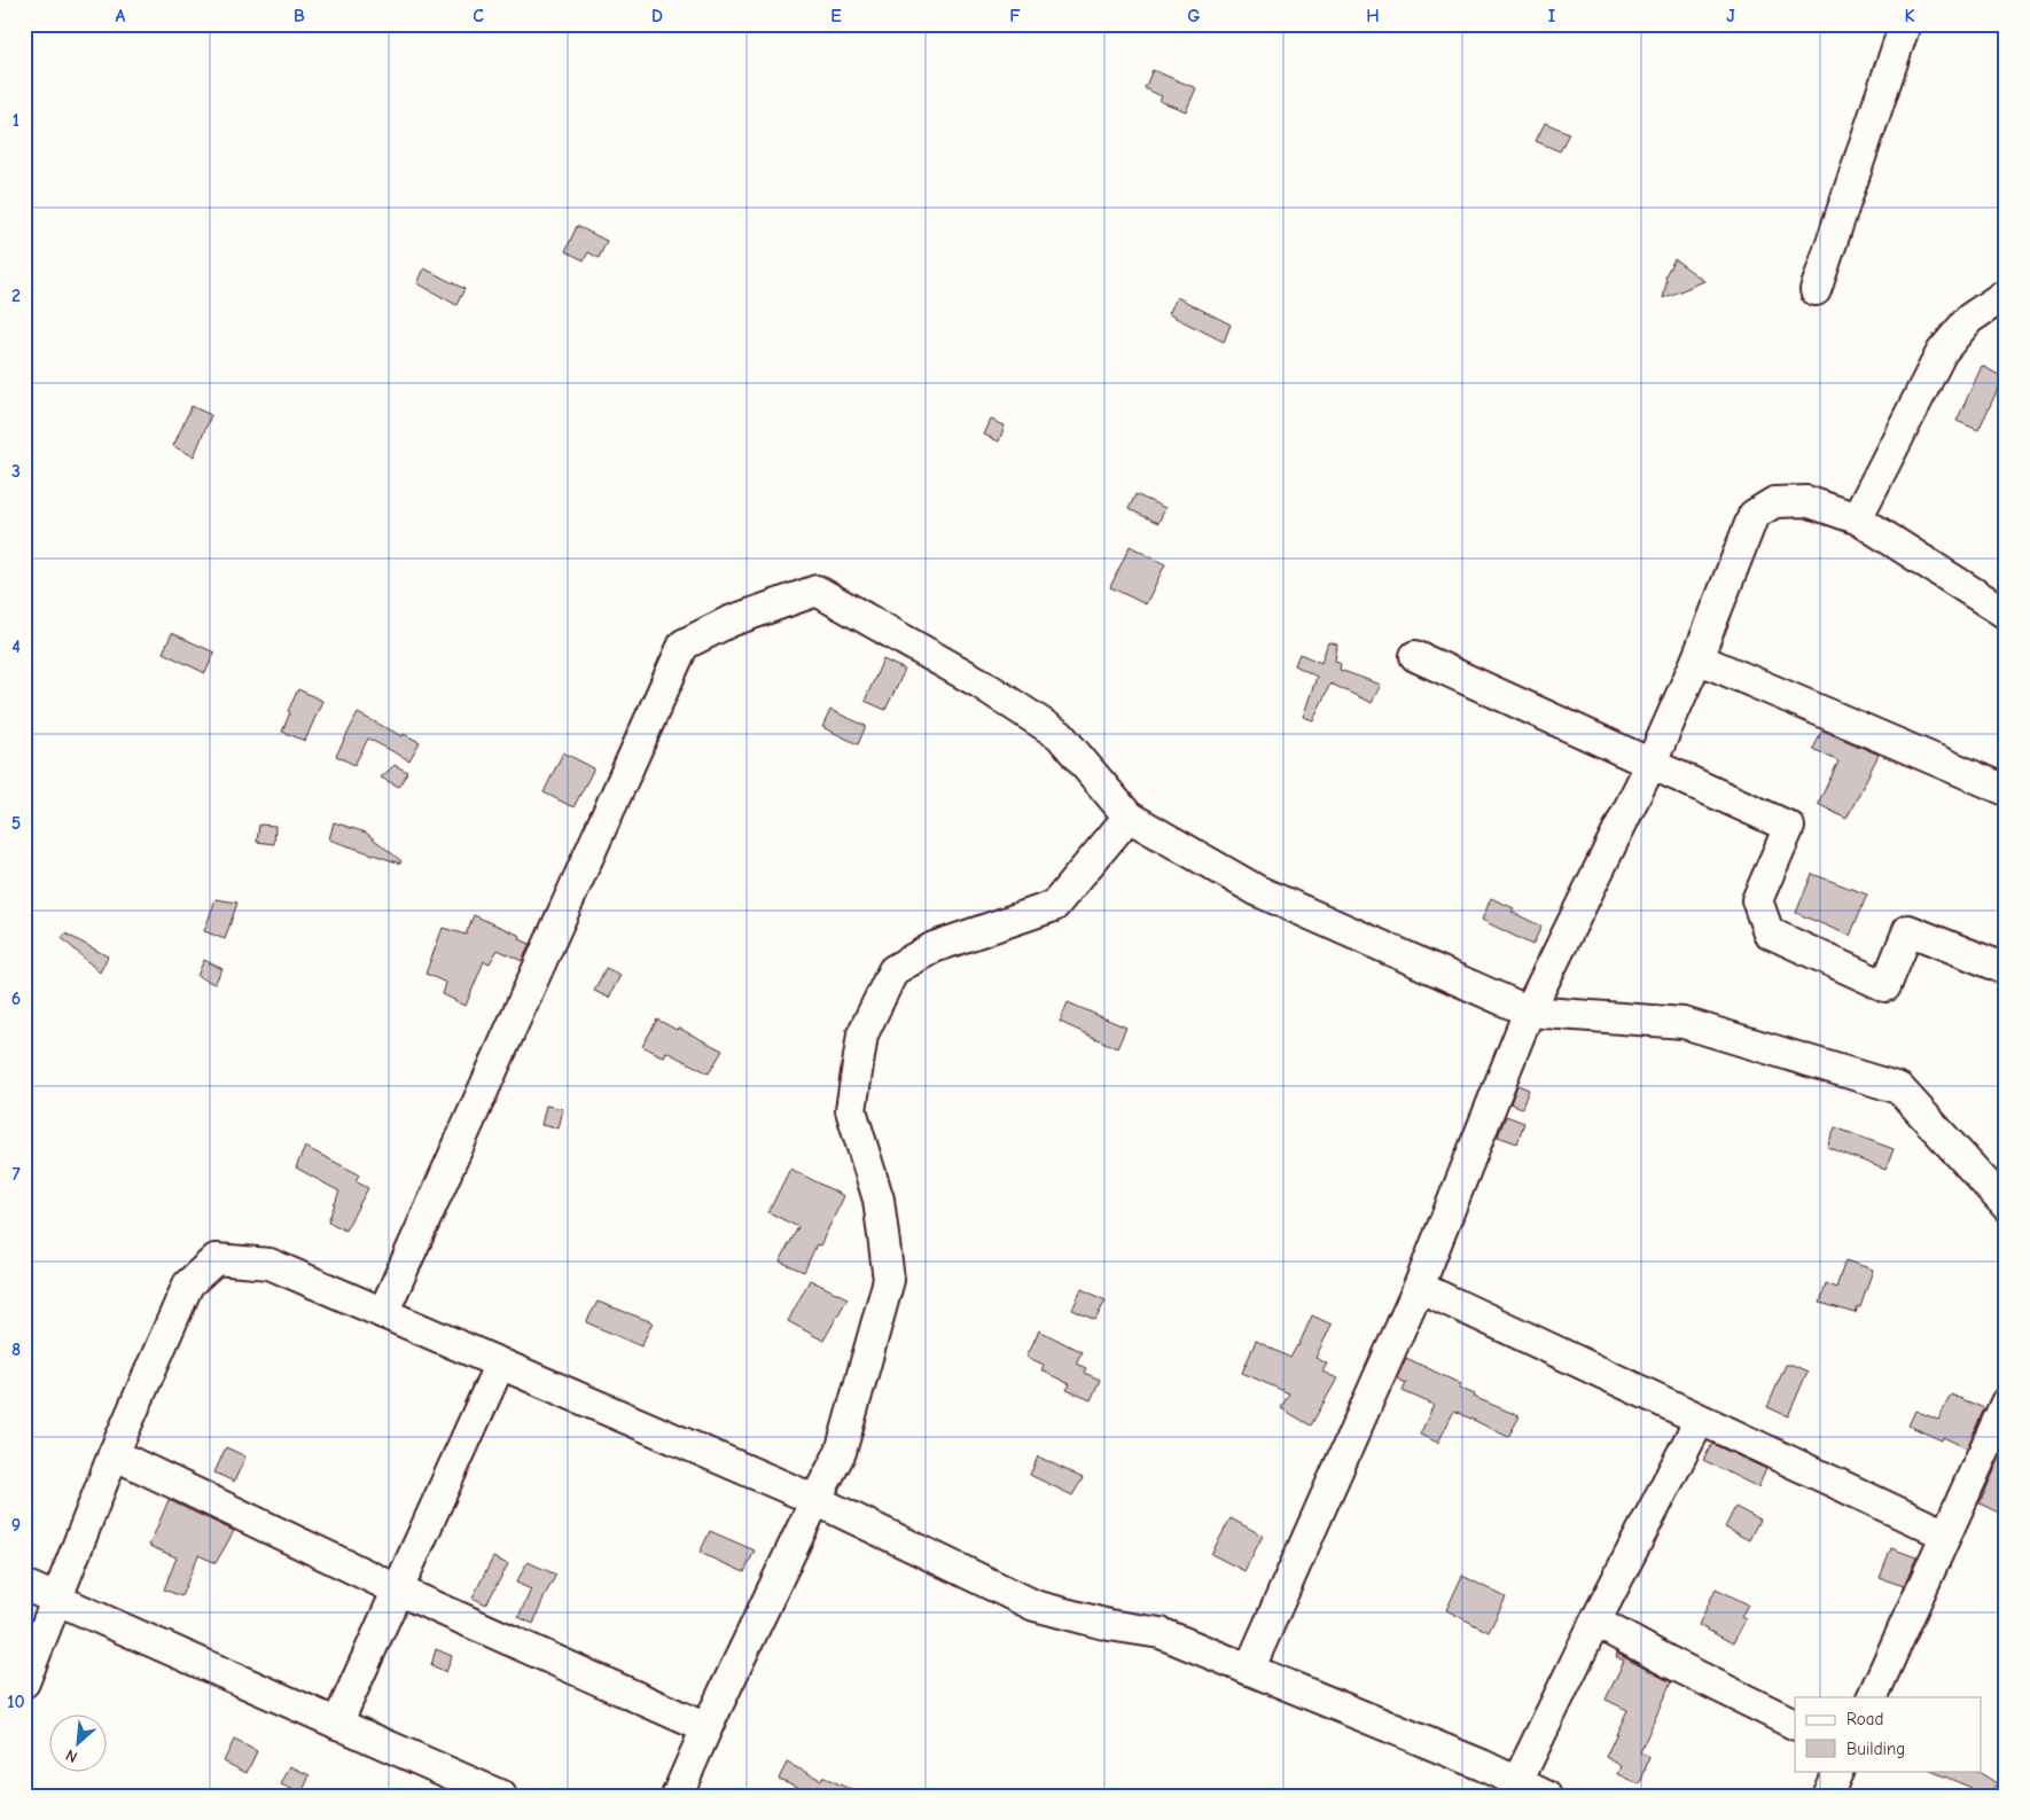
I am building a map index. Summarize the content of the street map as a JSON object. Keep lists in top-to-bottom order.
{
  "legend": ["Road", "Building"],
  "north": "bottom left",
  "grid": {
    "columns": [
      "A",
      "B",
      "C",
      "D",
      "E",
      "F",
      "G",
      "H",
      "I",
      "J",
      "K"
    ],
    "rows": [
      "1",
      "2",
      "3",
      "4",
      "5",
      "6",
      "7",
      "8",
      "9",
      "10"
    ]
  }
}
